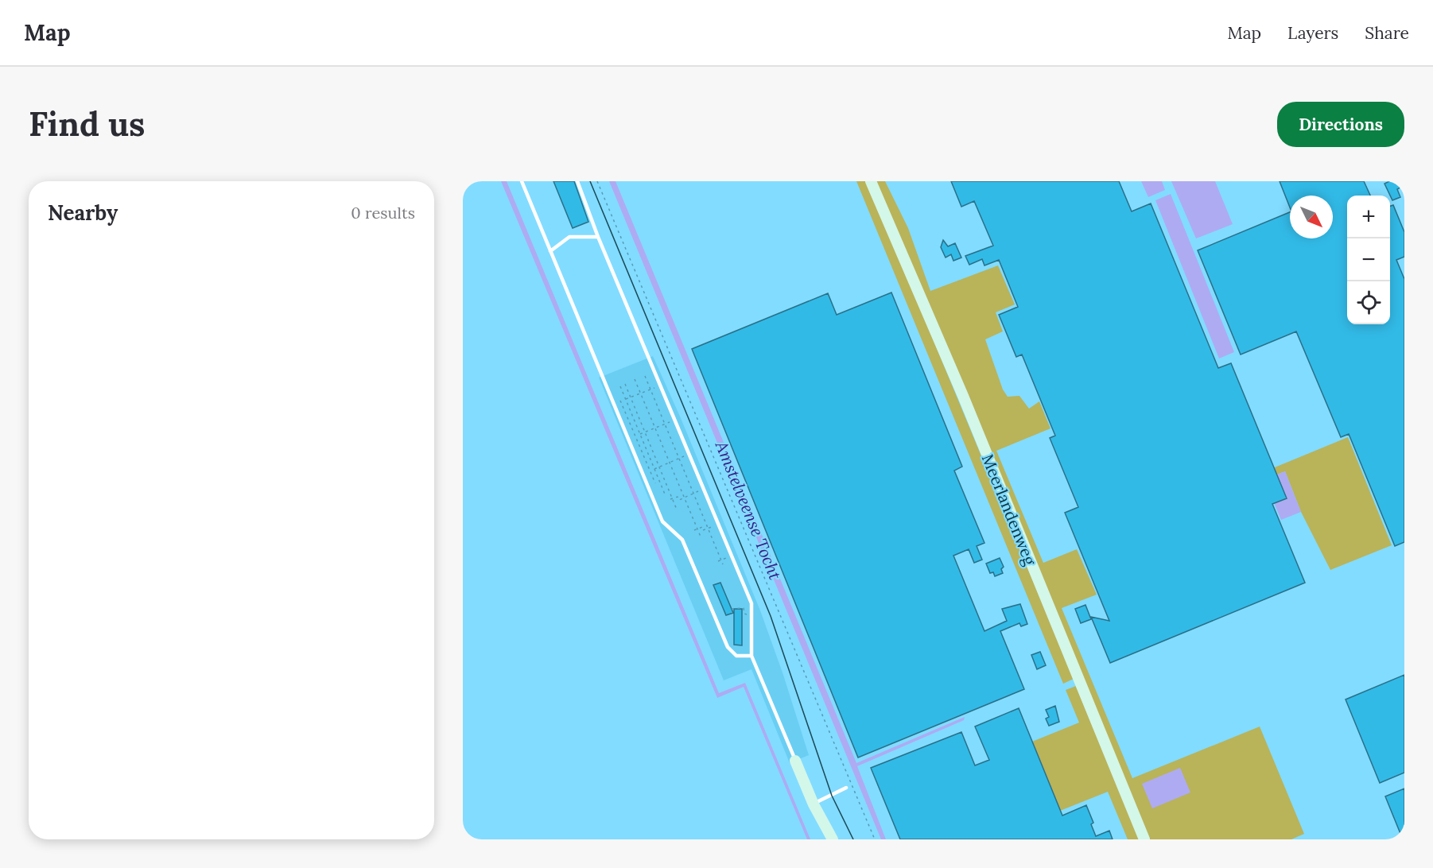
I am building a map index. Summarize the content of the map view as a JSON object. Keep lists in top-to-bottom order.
{
  "streets": {
    "street": ["Meerlandenweg"]
  },
  "water": ["Amstelveense Tocht"],
  "north": "bottom right",
  "page": {
    "header": "Map",
    "nav": ["Map", "Layers", "Share"],
    "buttons": "Directions",
    "title": "Find us",
    "heading": ["Nearby", "0 results"],
    "map_buttons": ["+", "−"]
  }
}
